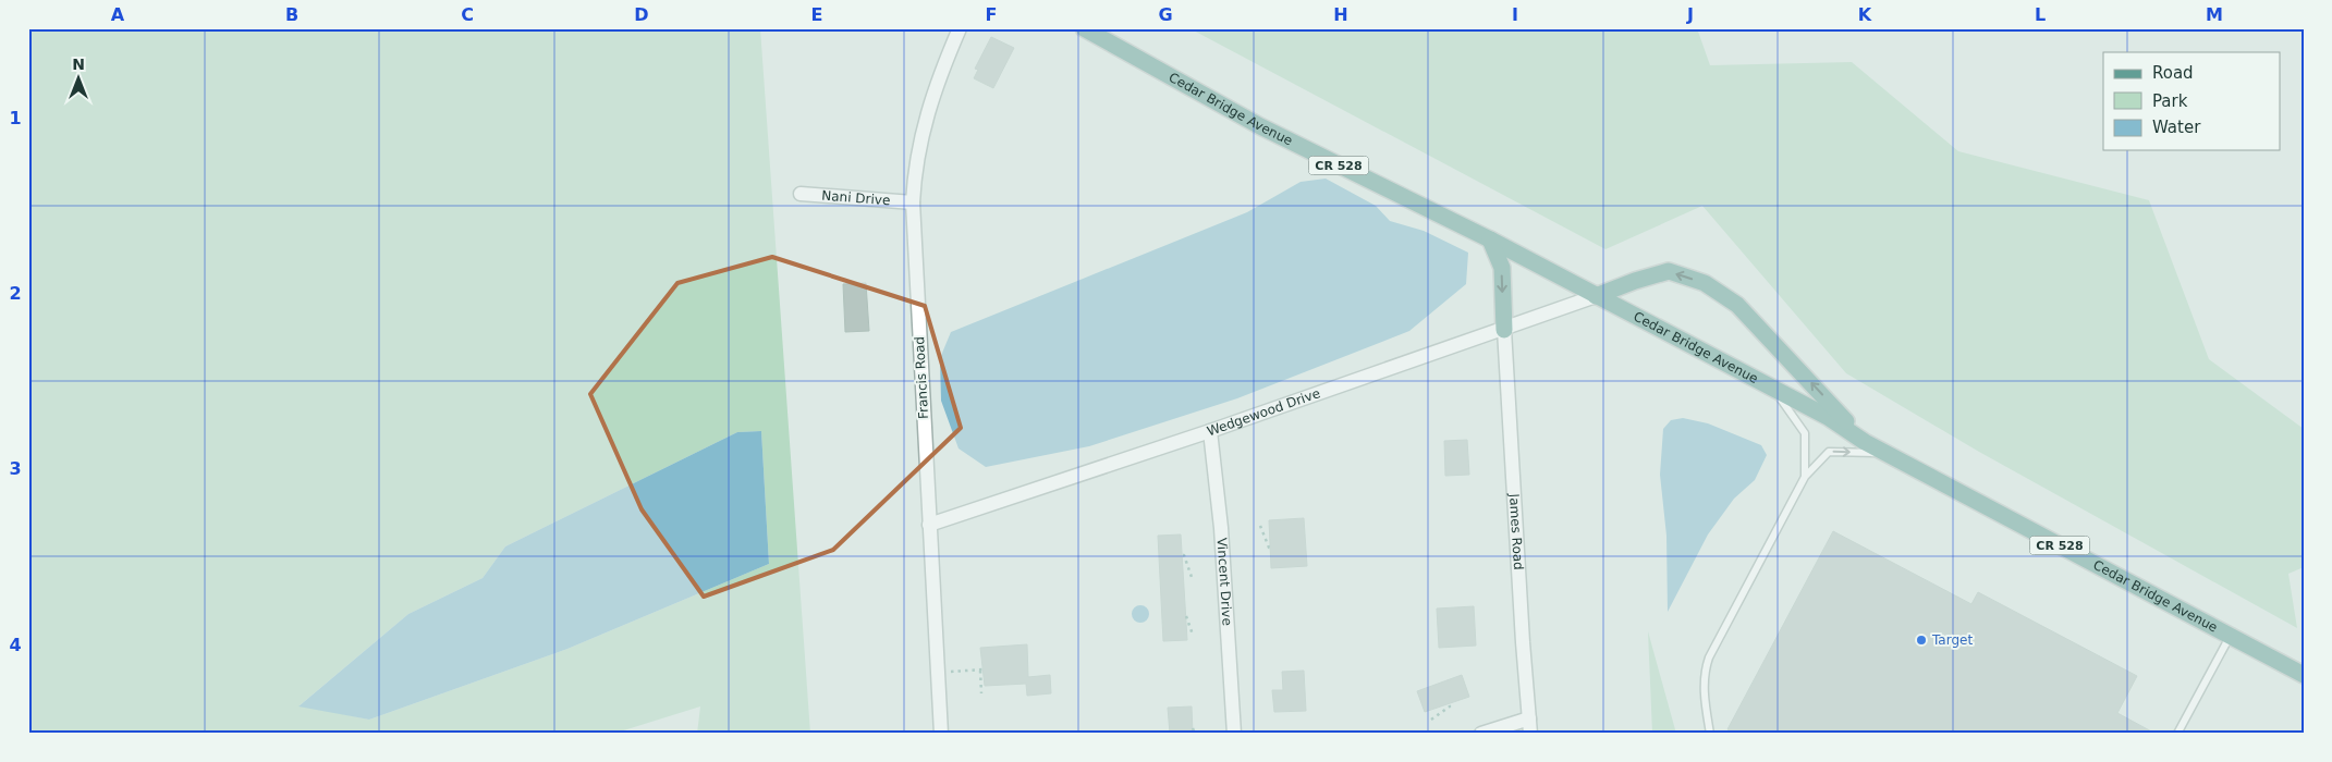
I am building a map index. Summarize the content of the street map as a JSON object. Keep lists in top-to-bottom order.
{
  "streets": {
    "main road": ["Cedar Bridge Avenue", "CR 528"],
    "street": [
      "Nani Drive",
      "Francis Road",
      "Wedgewood Drive",
      "James Road",
      "Vincent Drive"
    ]
  },
  "crossings": [
    ["Cedar Bridge Avenue", "Wedgewood Drive"],
    ["Nani Drive", "Francis Road"],
    ["Francis Road", "Wedgewood Drive"],
    ["Wedgewood Drive", "James Road"],
    ["Wedgewood Drive", "Vincent Drive"]
  ],
  "places": ["Target"],
  "legend": ["Road", "Park", "Water"],
  "north": "top",
  "grid": {
    "columns": [
      "A",
      "B",
      "C",
      "D",
      "E",
      "F",
      "G",
      "H",
      "I",
      "J",
      "K",
      "L",
      "M"
    ],
    "rows": [
      "1",
      "2",
      "3",
      "4"
    ]
  }
}
